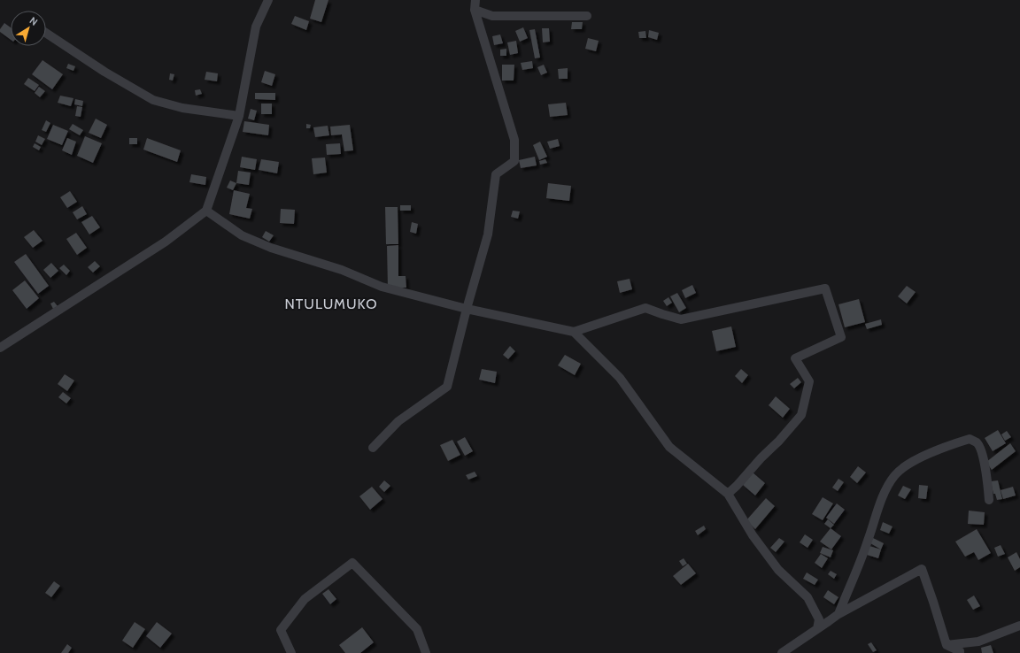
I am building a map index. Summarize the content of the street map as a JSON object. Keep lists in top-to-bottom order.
{
  "districts": ["NTULUMUKO"],
  "north": "top right"
}
